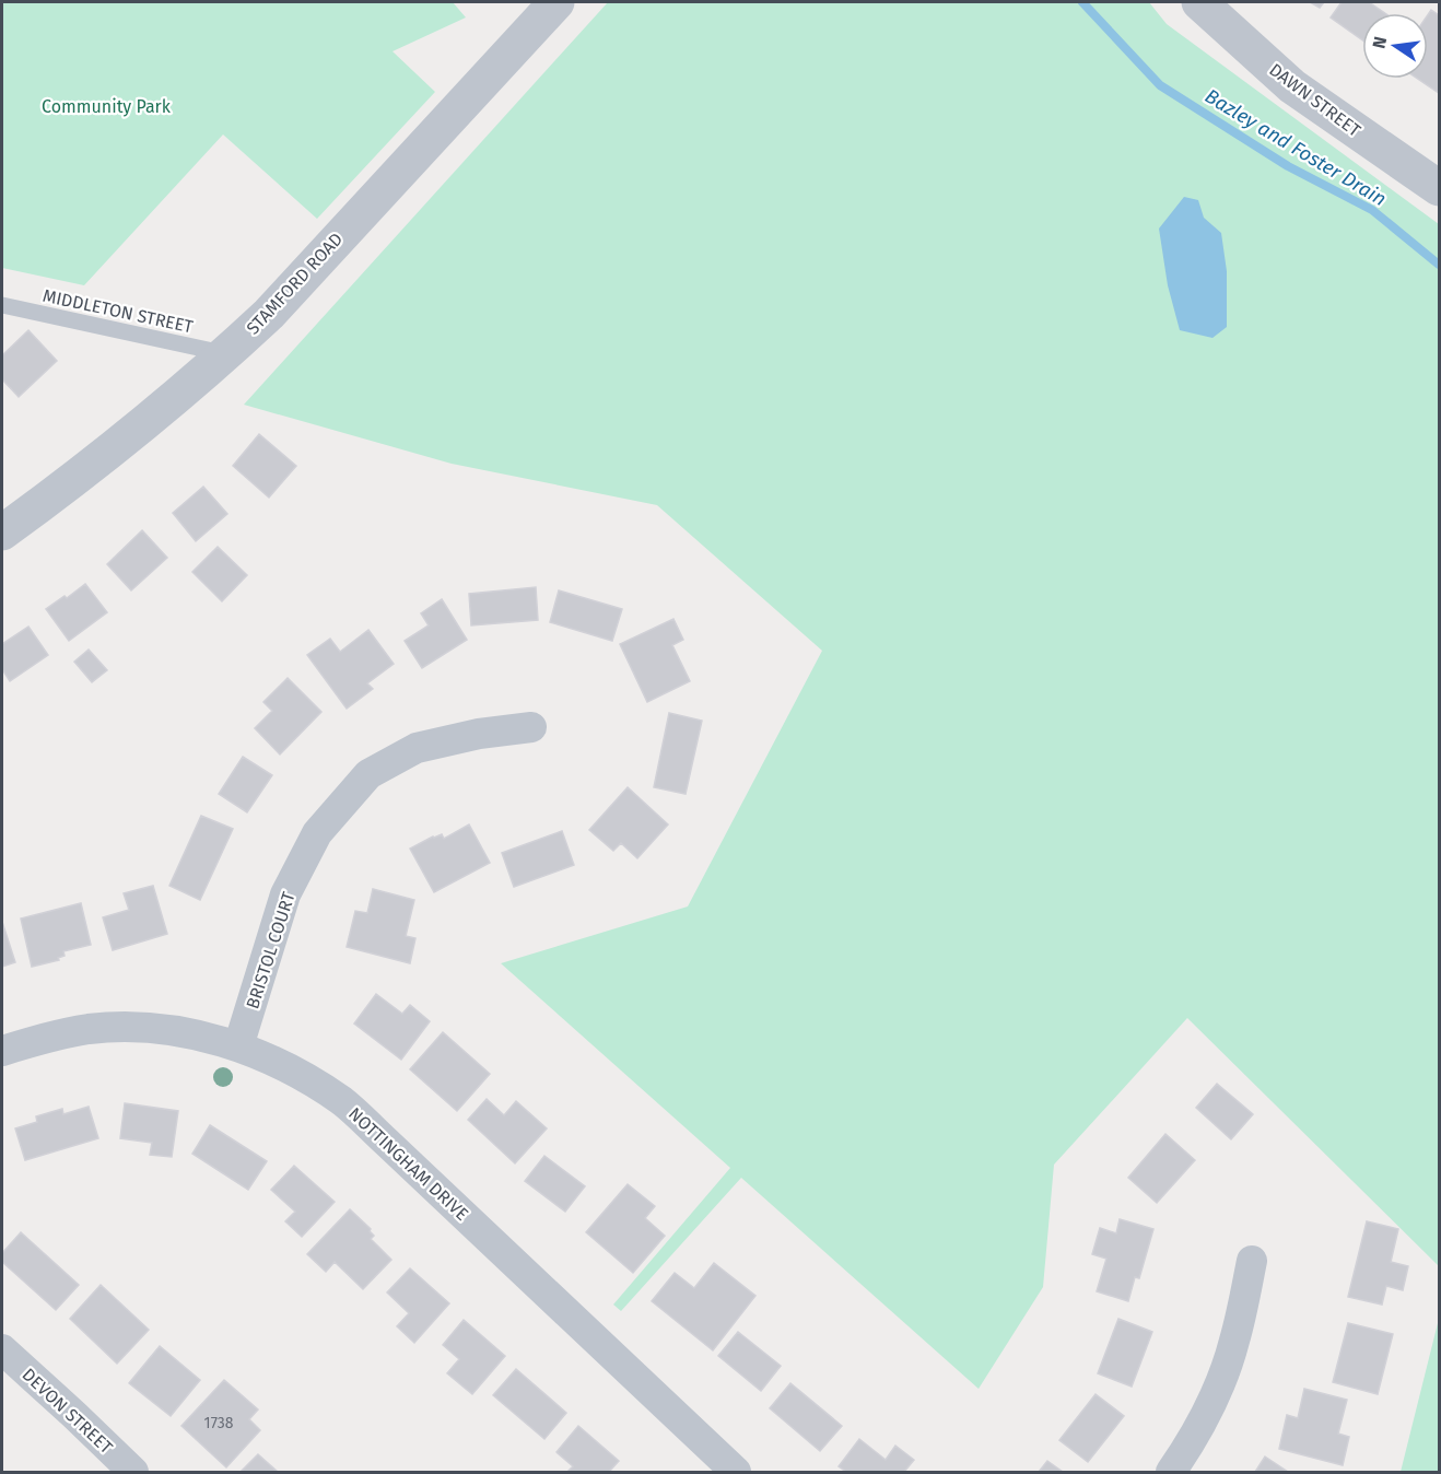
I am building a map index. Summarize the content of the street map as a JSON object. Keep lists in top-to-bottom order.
{
  "streets": {
    "street": [
      "DAWN STREET",
      "STAMFORD ROAD",
      "BRISTOL COURT",
      "NOTTINGHAM DRIVE",
      "DEVON STREET"
    ],
    "lane": ["MIDDLETON STREET"]
  },
  "crossings": [
    ["STAMFORD ROAD", "MIDDLETON STREET"],
    ["BRISTOL COURT", "NOTTINGHAM DRIVE"]
  ],
  "water": ["Bazley and Foster Drain"],
  "parks": ["Community Park"],
  "house_numbers": ["1738"],
  "north": "left"
}
